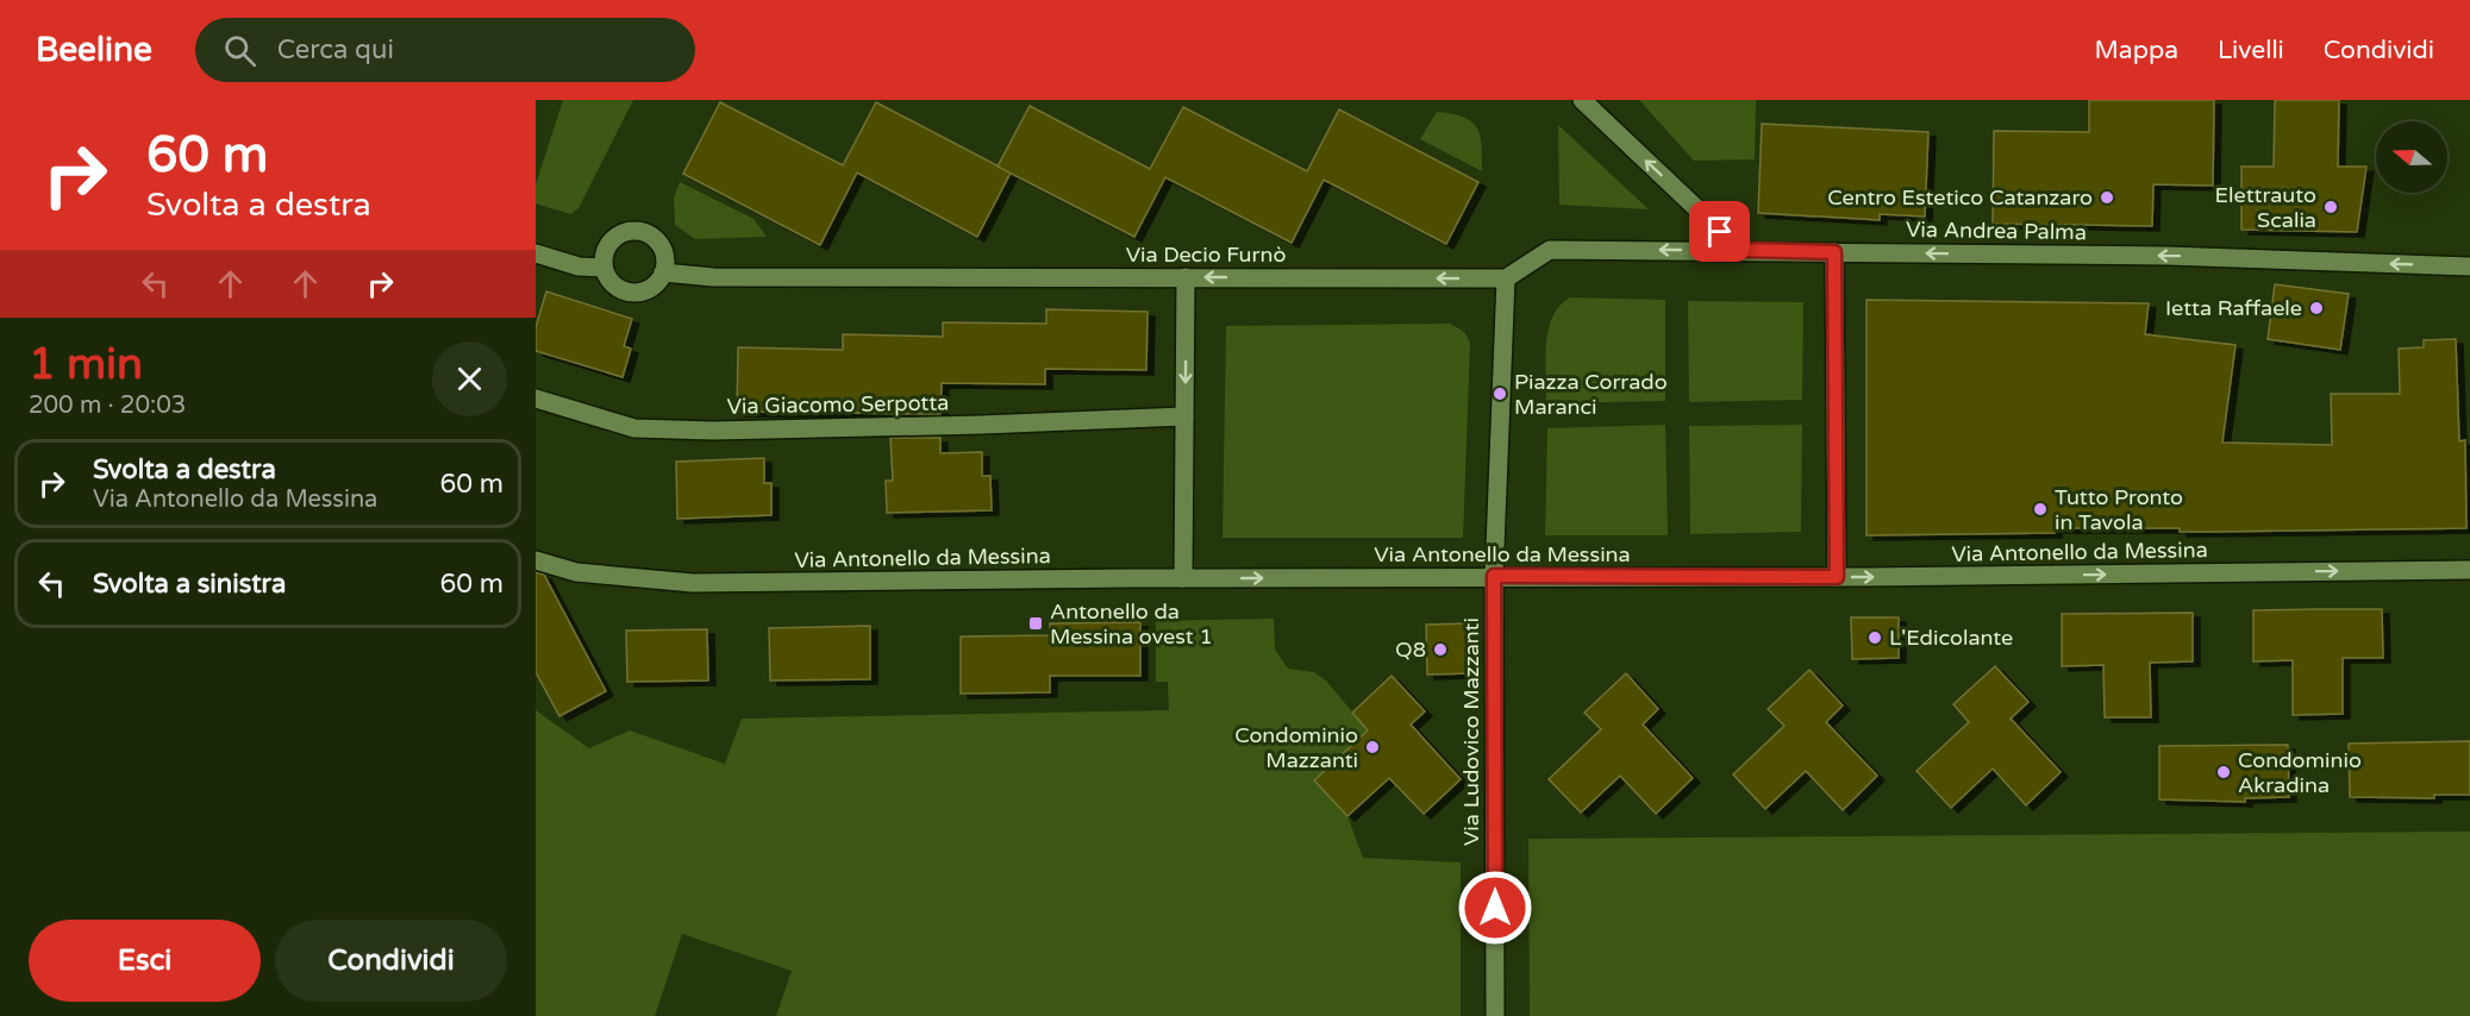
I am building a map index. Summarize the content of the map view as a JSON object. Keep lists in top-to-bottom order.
{
  "streets": {
    "street": [
      "Via Andrea Palma",
      "Via Decio Furnò",
      "Via Giacomo Serpotta",
      "Via Antonello da Messina",
      "Via Ludovico Mazzanti"
    ]
  },
  "crossings": [
    ["Via Decio Furnò", "Via Ludovico Mazzanti"],
    ["Via Antonello da Messina", "Via Ludovico Mazzanti"]
  ],
  "one_way": ["Via Andrea Palma", "Via Decio Furnò", "Via Antonello da Messina"],
  "places": {
    "other": [
      "Centro Estetico Catanzaro",
      "Elettrauto Scalia",
      "Ietta Raffaele",
      "Piazza Corrado Maranci",
      "Tutto Pronto in Tavola",
      "L'Edicolante",
      "Q8",
      "Condominio Mazzanti",
      "Condominio Akradina"
    ],
    "transit": ["Antonello da Messina ovest 1"]
  },
  "north": "left",
  "page": {
    "header": "Beeline",
    "search": "Cerca qui",
    "nav": ["Mappa", "Livelli", "Condividi"],
    "turn": ["60 m", "Svolta a destra"],
    "heading": ["1 min", "200 m · 20:03"],
    "list": [
      {
        "name": "Svolta a destra",
        "note": "Via Antonello da Messina",
        "value": "60 m"
      },
      {
        "name": "Svolta a sinistra",
        "value": "60 m"
      }
    ],
    "buttons": ["Esci", "Condividi"]
  }
}
